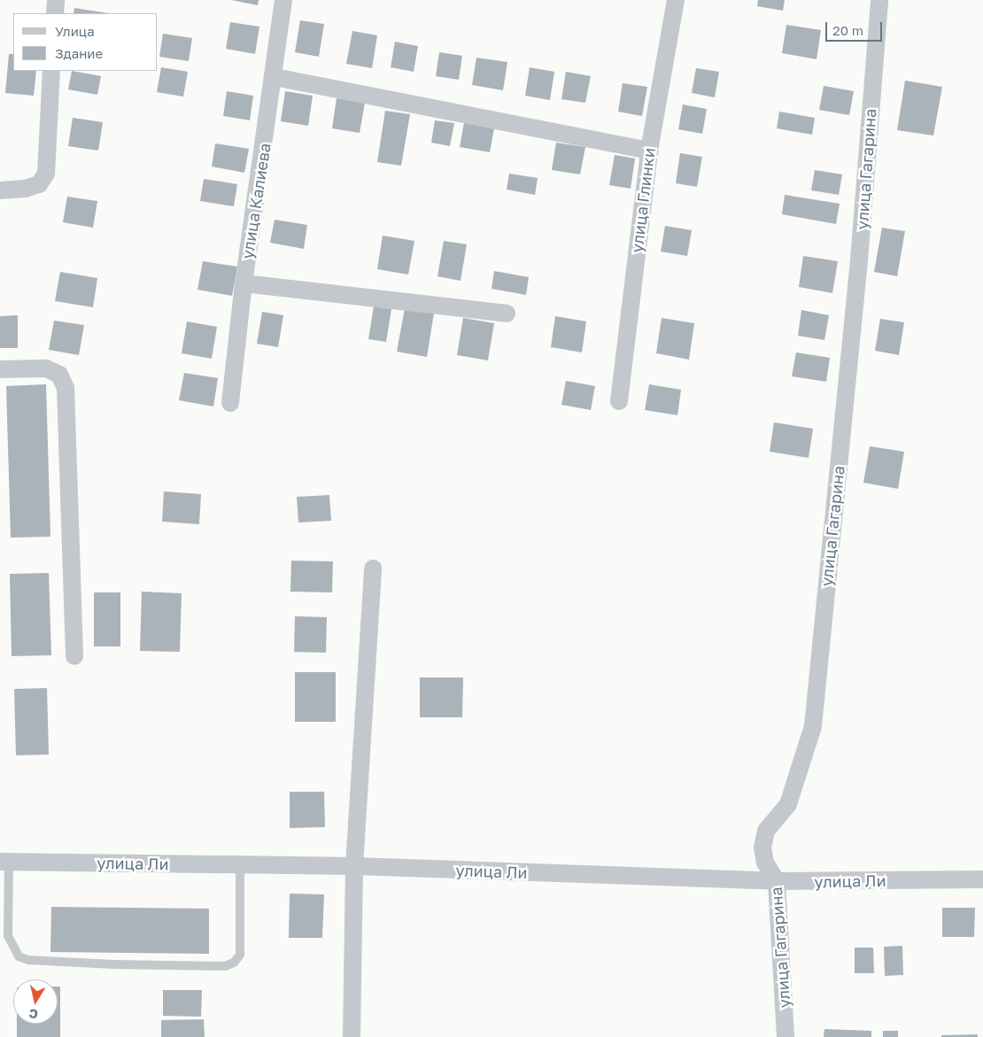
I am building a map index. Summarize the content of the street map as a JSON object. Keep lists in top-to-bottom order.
{
  "streets": {
    "street": [
      "улица Гагарина",
      "улица Глинки",
      "улица Калиева",
      "улица Ли"
    ]
  },
  "crossings": [
    ["улица Гагарина", "улица Ли"]
  ],
  "legend": ["Улица", "Здание"],
  "scale_bar": "20 m",
  "north": "bottom"
}
